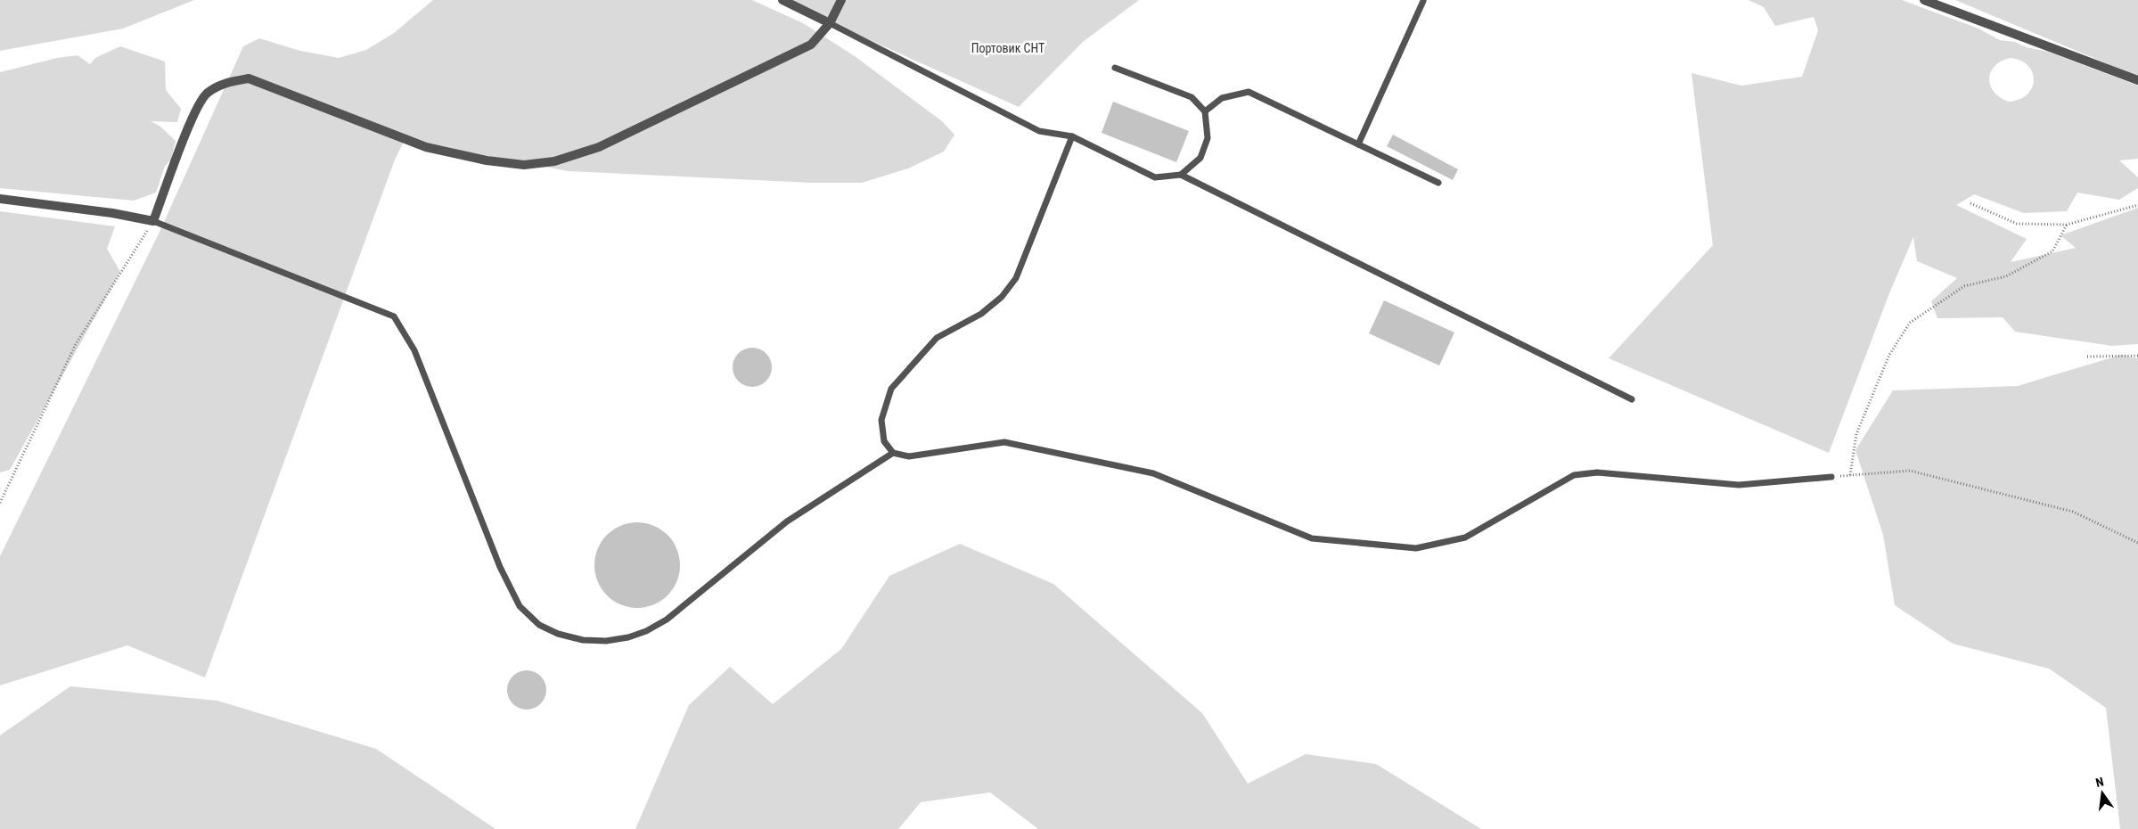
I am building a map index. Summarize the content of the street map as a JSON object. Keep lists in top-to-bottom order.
{
  "parks": ["Портовик СНТ"],
  "north": "top"
}
